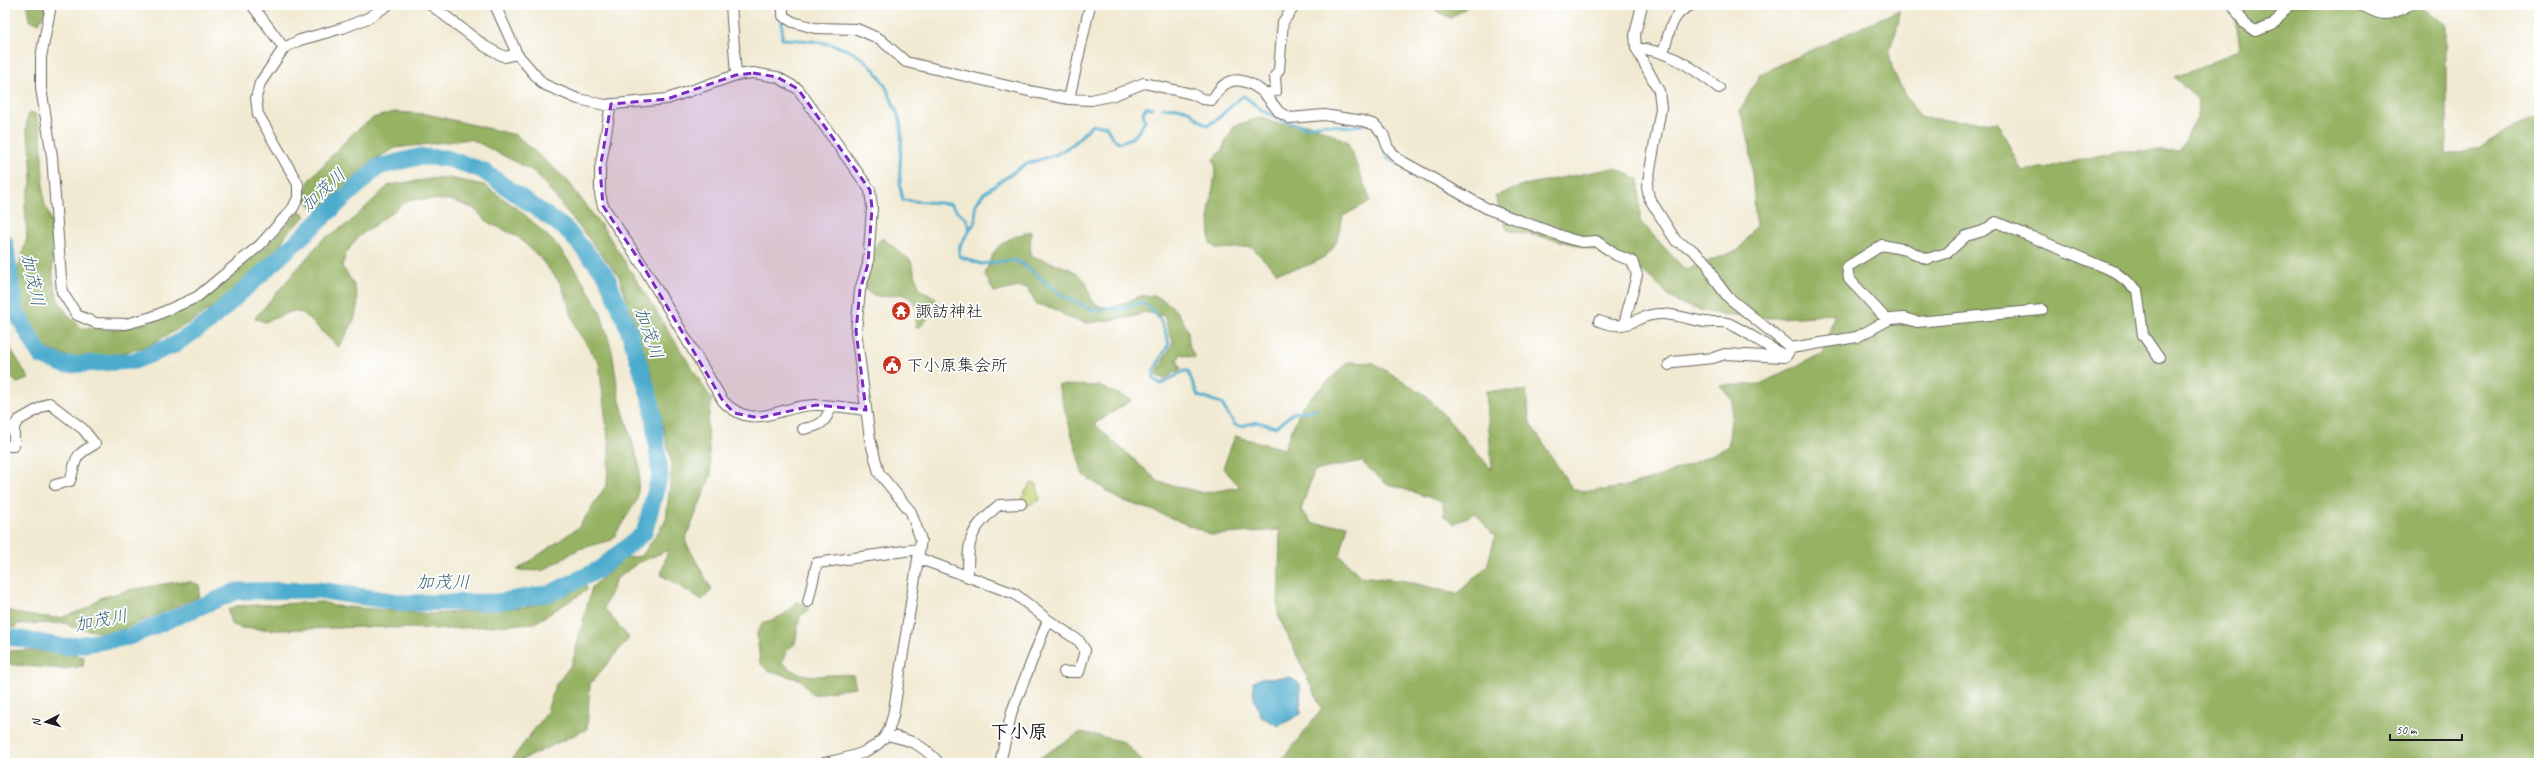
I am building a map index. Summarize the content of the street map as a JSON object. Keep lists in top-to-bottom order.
{
  "districts": ["下小原"],
  "water": ["加茂川"],
  "places": {
    "temple": ["諏訪神社"],
    "public building": ["下小原集会所"]
  },
  "scale_bar": "50 m",
  "north": "left"
}
